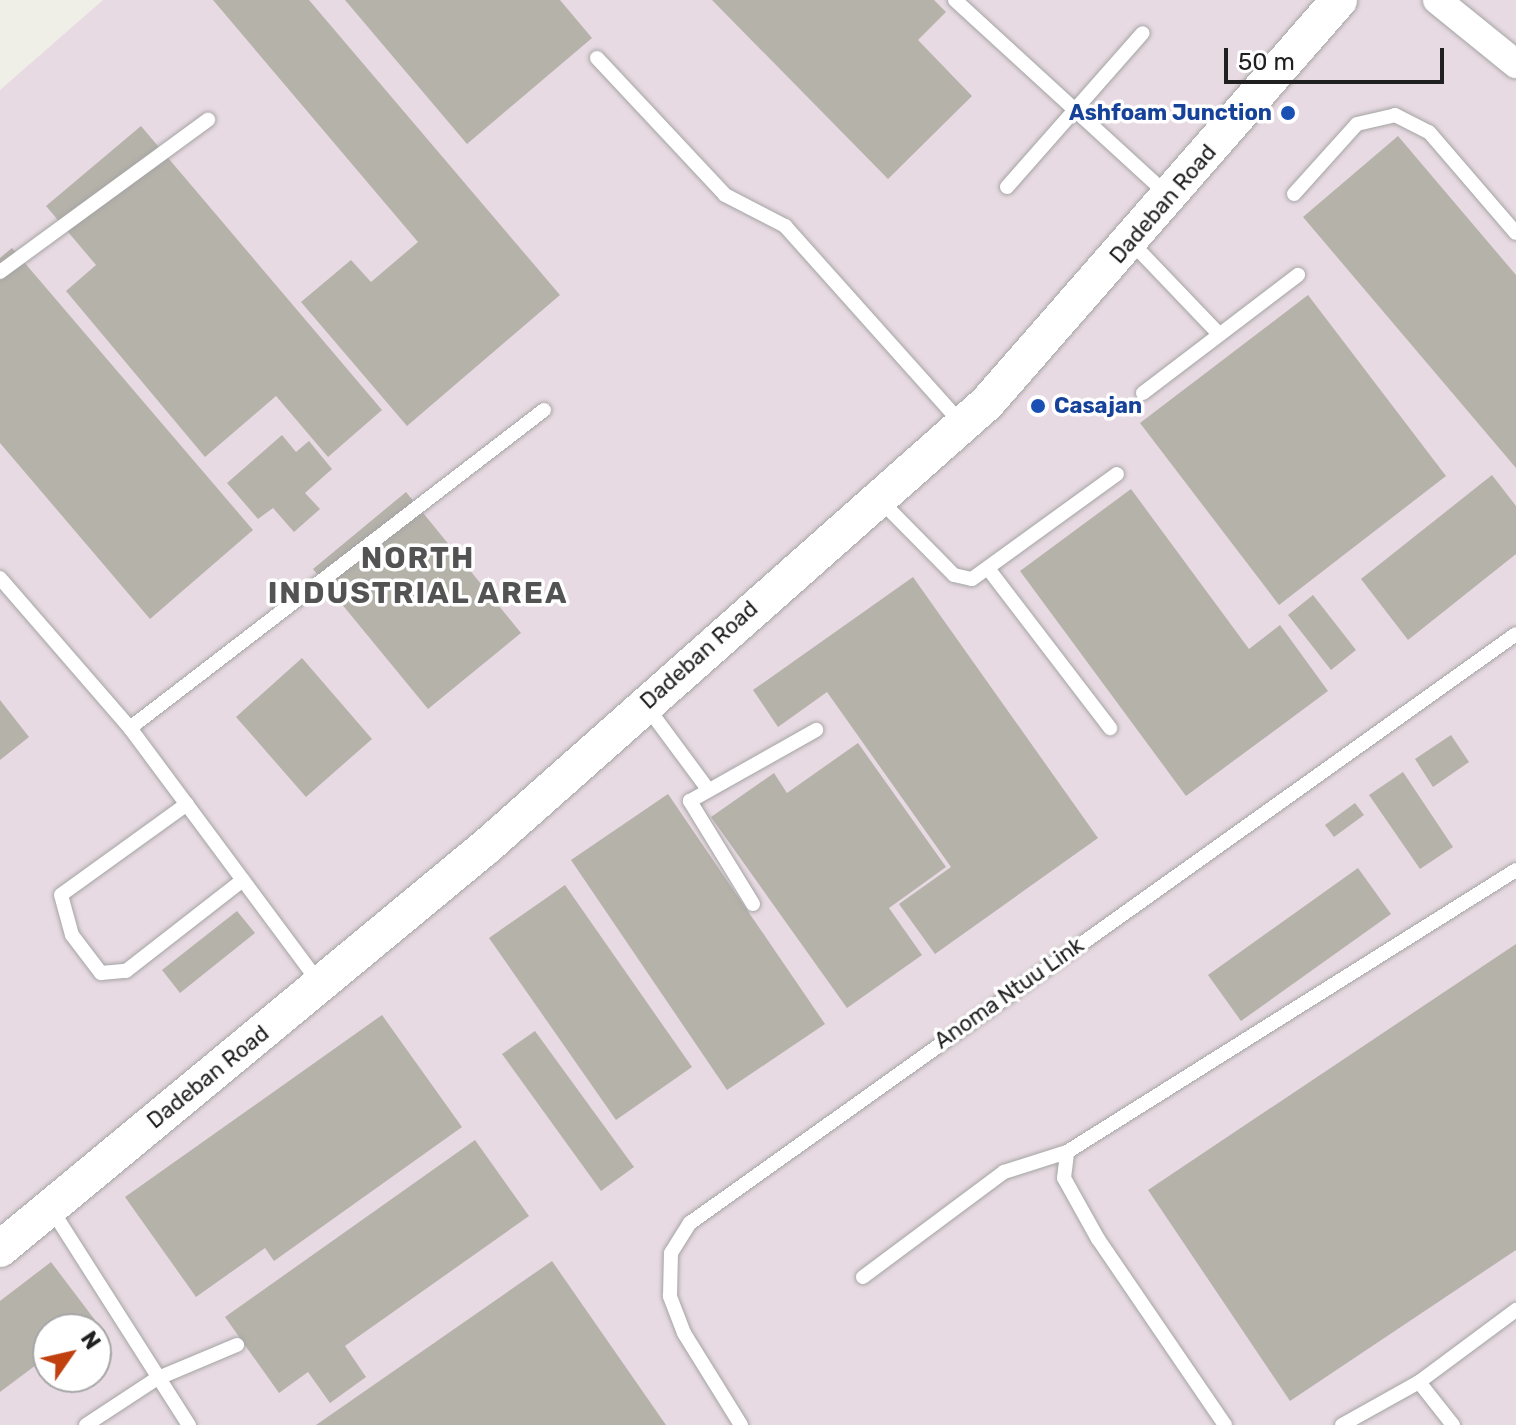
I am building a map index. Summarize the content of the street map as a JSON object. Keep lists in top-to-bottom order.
{
  "streets": {
    "street": ["Dadeban Road"],
    "lane": ["Anoma Ntuu Link"]
  },
  "districts": ["NORTH INDUSTRIAL AREA"],
  "places": ["Ashfoam Junction", "Casajan"],
  "scale_bar": "50 m",
  "north": "top right"
}
